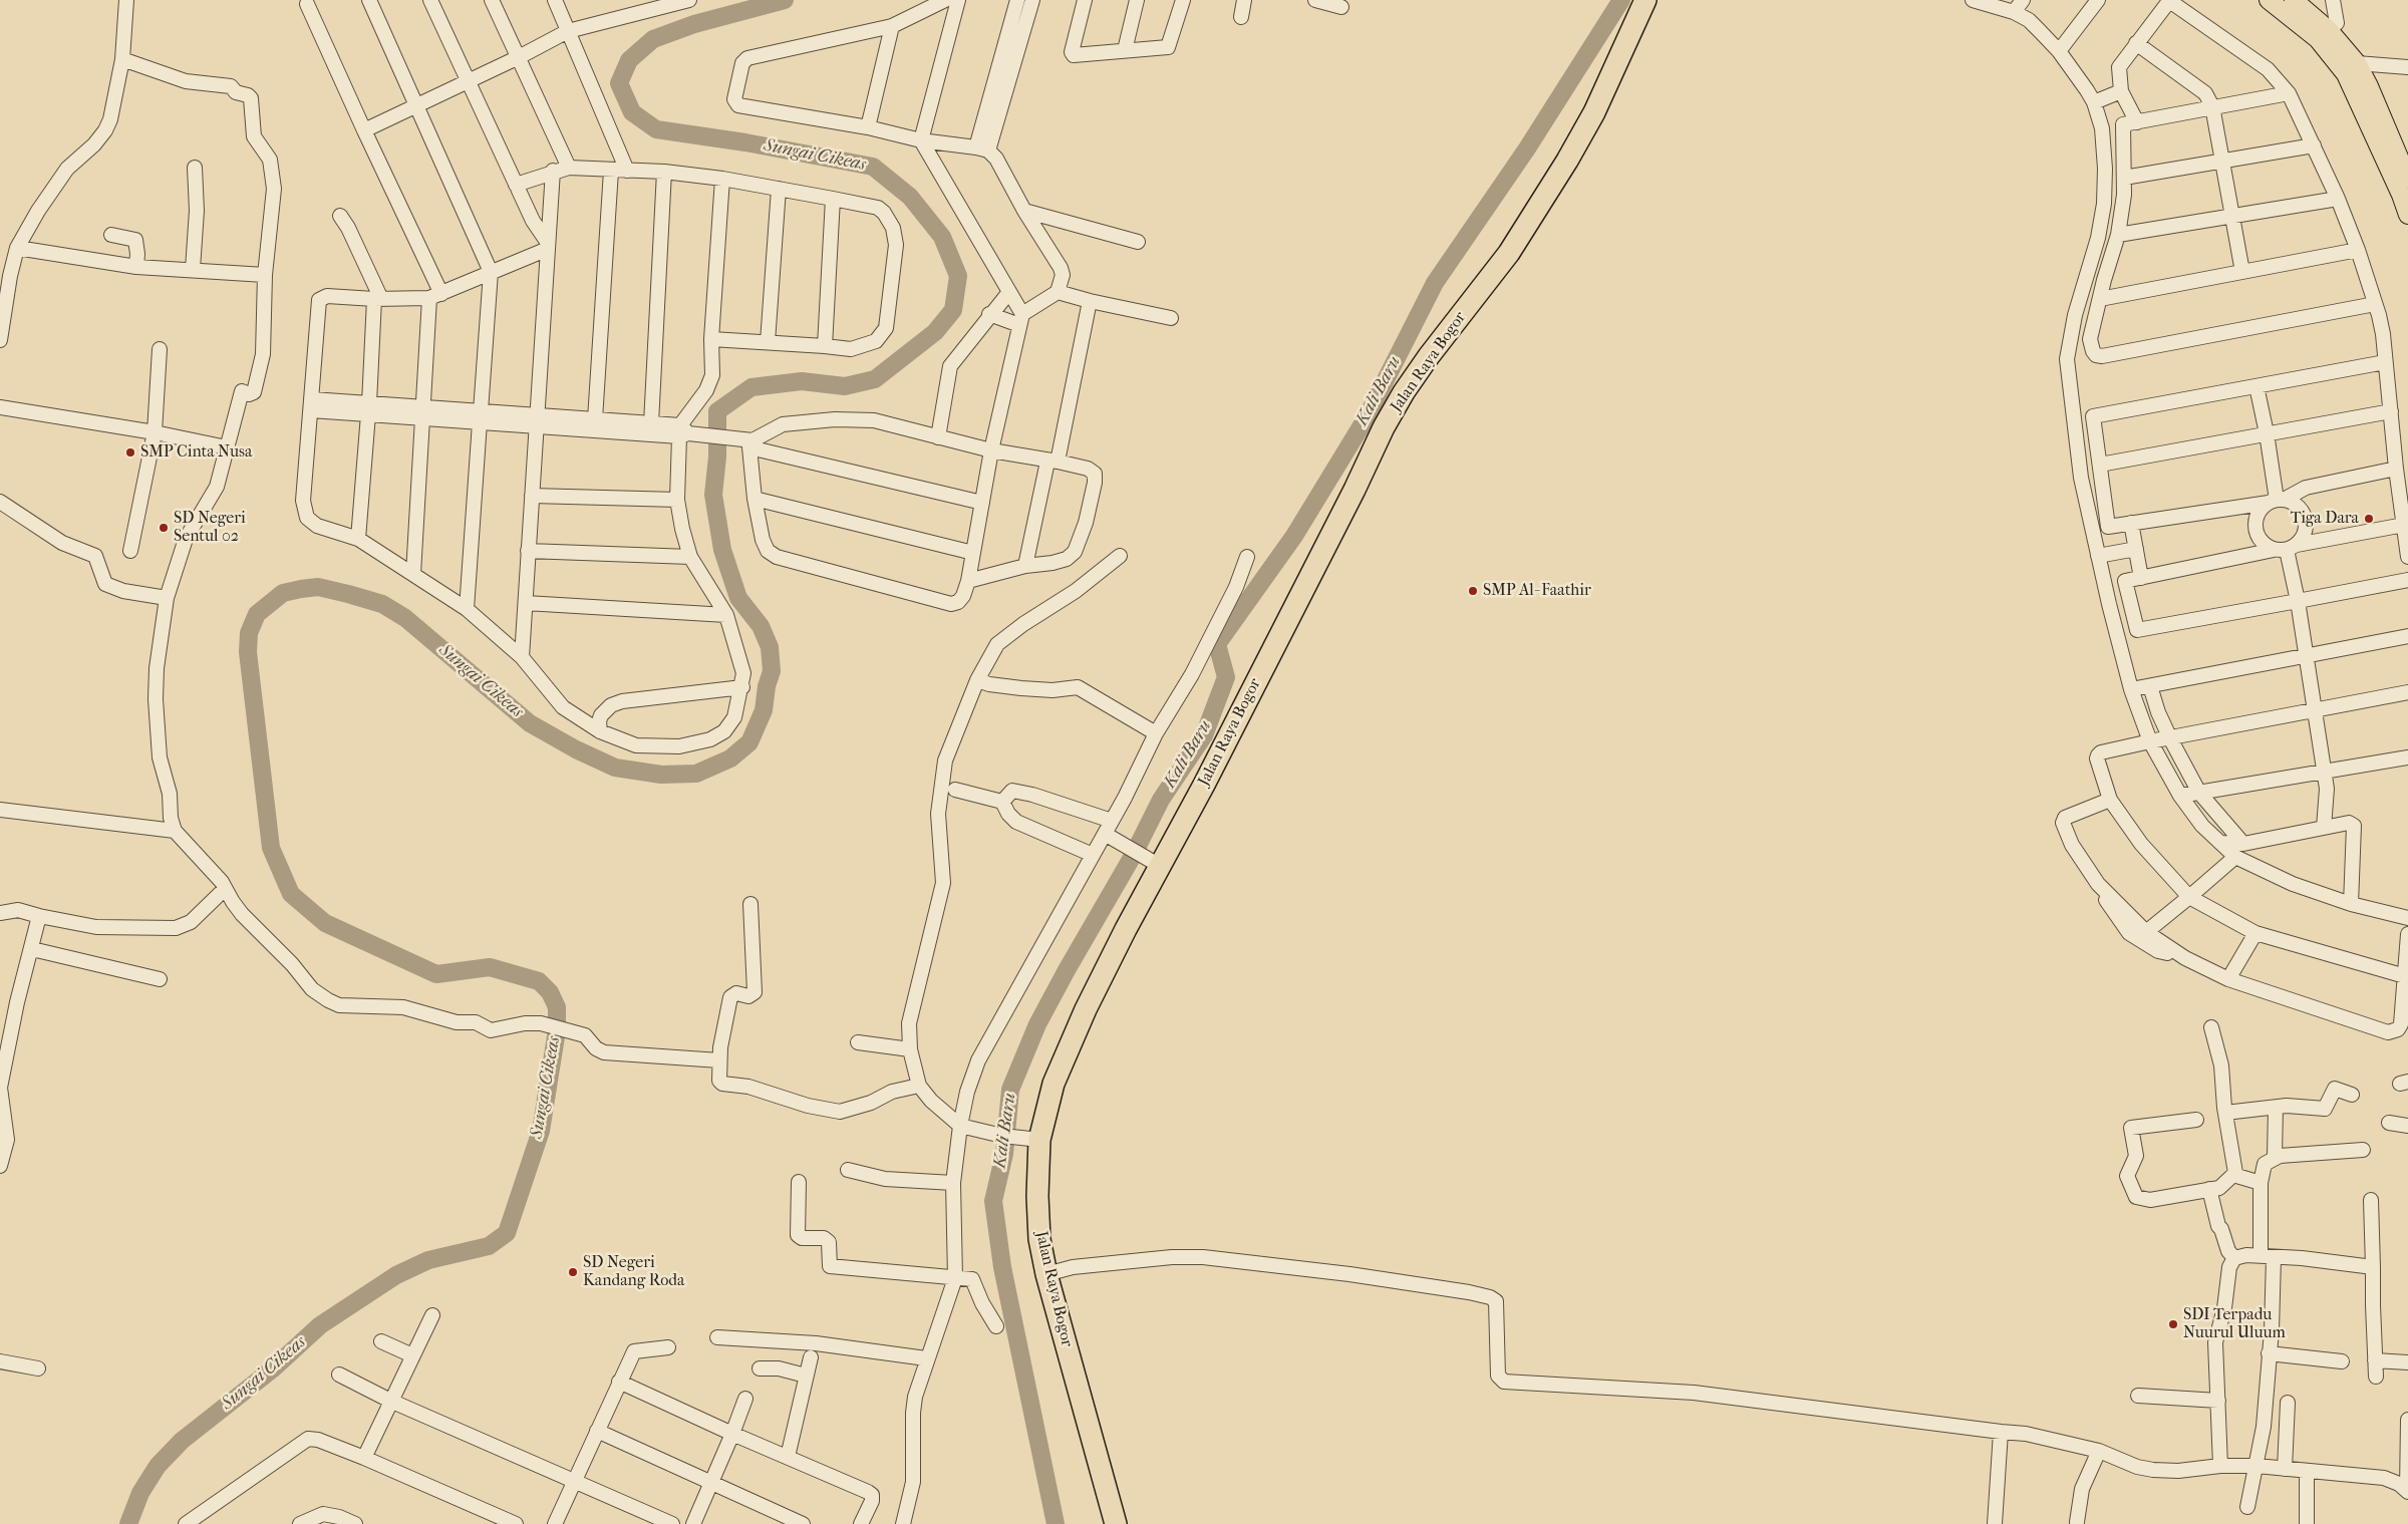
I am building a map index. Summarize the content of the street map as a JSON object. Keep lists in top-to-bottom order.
{
  "streets": {
    "highway": ["Jalan Raya Bogor"]
  },
  "water": ["Sungai Cikeas", "Kali Baru"],
  "places": [
    "SMP Cinta Nusa",
    "Tiga Dara",
    "SD Negeri Sentul 02",
    "SMP Al- Faathir",
    "SD Negeri Kandang Roda",
    "SDI Terpadu Nuurul Uluum"
  ]
}
